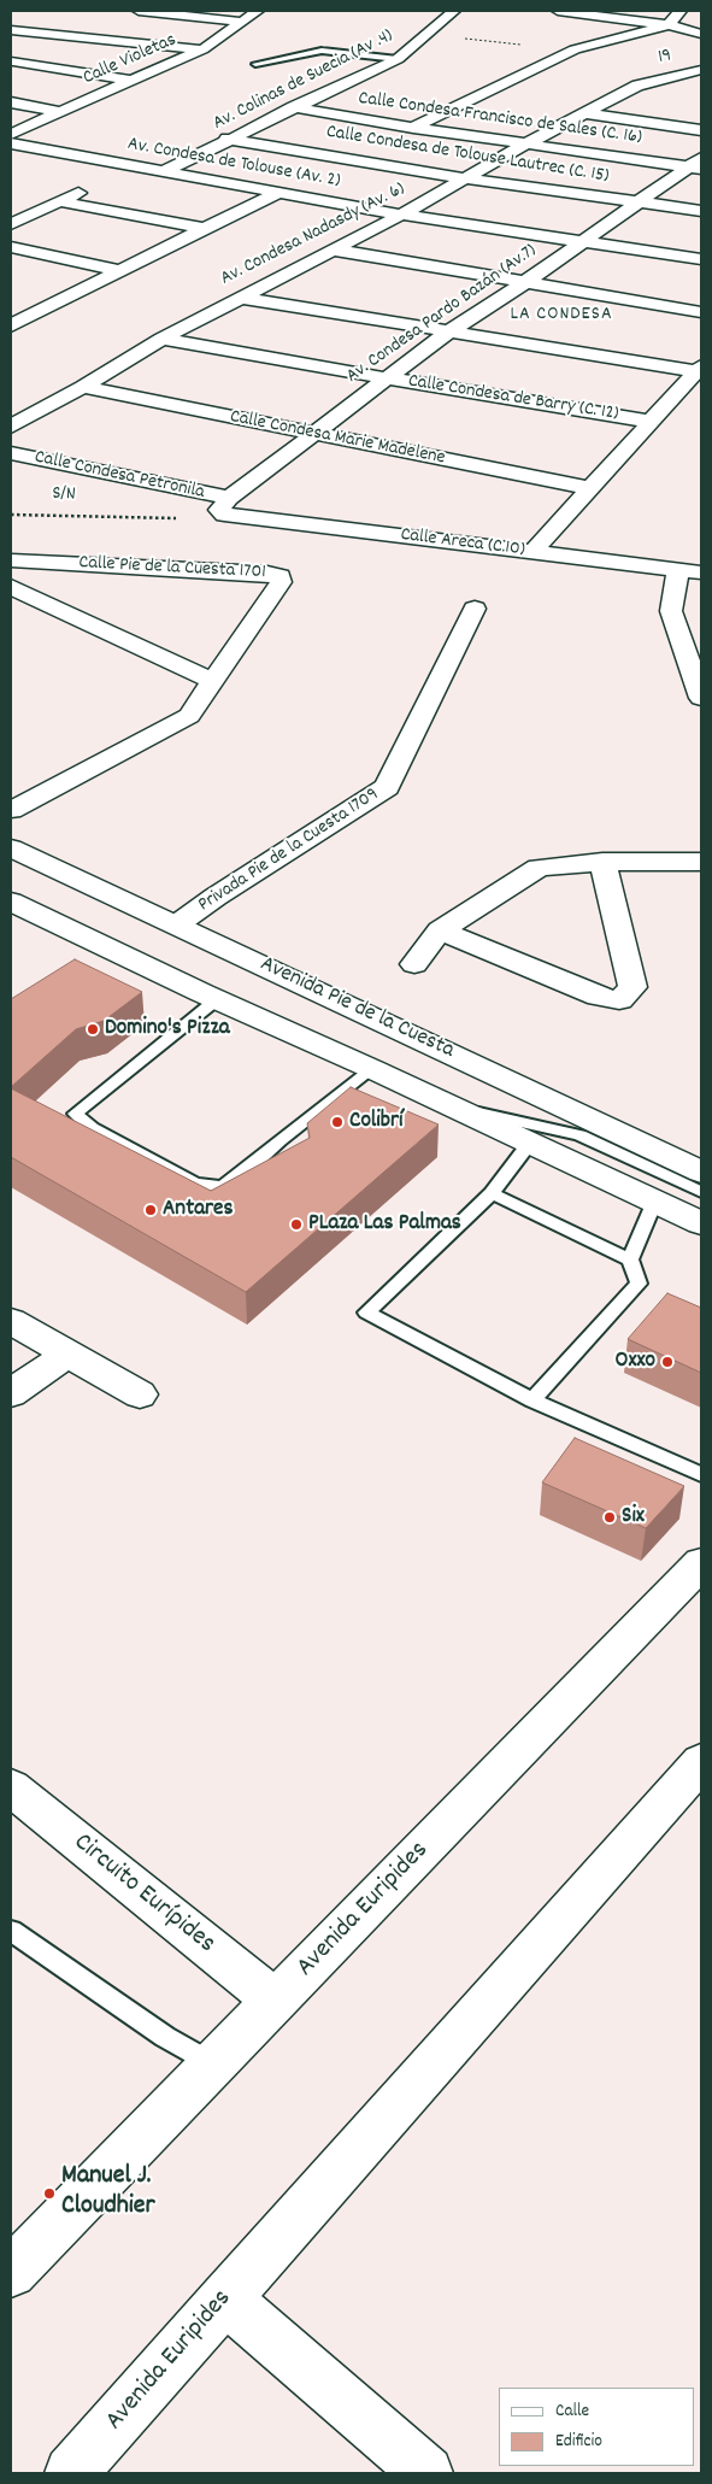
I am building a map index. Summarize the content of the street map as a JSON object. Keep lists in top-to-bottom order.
{
  "streets": {
    "street": [
      "19",
      "Calle Violetas",
      "Av. Colinas de Suecia (Av .4)",
      "Calle Condesa Francisco de Sales (C. 16)",
      "Calle Condesa de Tolouse Lautrec (C. 15)",
      "Av. Condesa de Tolouse (Av. 2)",
      "Av. Condesa Nadasdy (Av. 6)",
      "Av. Condesa Pardo Bazán (Av.7)",
      "Calle Condesa de Barry (C. 12)",
      "Calle Condesa Marie Madelene",
      "Calle Condesa Petronila",
      "Calle Areca (C.10)",
      "Calle Pie de la Cuesta 1701",
      "Privada Pie de la Cuesta 1709",
      "Avenida Pie de la Cuesta",
      "Circuito Eurípides",
      "Avenida Euripides"
    ],
    "path": ["S/N"]
  },
  "crossings": [
    ["19", "Av. Condesa Nadasdy (Av. 6)"],
    ["Av. Colinas de Suecia (Av .4)", "Calle Condesa Francisco de Sales (C. 16)"],
    ["Av. Colinas de Suecia (Av .4)", "Calle Condesa de Tolouse Lautrec (C. 15)"],
    ["Av. Colinas de Suecia (Av .4)", "Av. Condesa de Tolouse (Av. 2)"],
    ["Calle Condesa Francisco de Sales (C. 16)", "Av. Condesa Nadasdy (Av. 6)"],
    ["Calle Condesa Francisco de Sales (C. 16)", "Av. Condesa Pardo Bazán (Av.7)"],
    ["Calle Condesa de Tolouse Lautrec (C. 15)", "Av. Condesa Nadasdy (Av. 6)"],
    ["Calle Condesa de Tolouse Lautrec (C. 15)", "Av. Condesa Pardo Bazán (Av.7)"],
    ["Av. Condesa de Tolouse (Av. 2)", "Av. Condesa Nadasdy (Av. 6)"],
    ["Av. Condesa de Tolouse (Av. 2)", "Av. Condesa Pardo Bazán (Av.7)"],
    ["Av. Condesa Nadasdy (Av. 6)", "Calle Condesa de Barry (C. 12)"],
    ["Av. Condesa Nadasdy (Av. 6)", "Calle Condesa Marie Madelene"],
    ["Av. Condesa Pardo Bazán (Av.7)", "Calle Condesa de Barry (C. 12)"],
    ["Av. Condesa Pardo Bazán (Av.7)", "Calle Condesa Marie Madelene"],
    ["Av. Condesa Pardo Bazán (Av.7)", "Calle Condesa Petronila"],
    ["Av. Condesa Pardo Bazán (Av.7)", "S/N"],
    ["Av. Condesa Pardo Bazán (Av.7)", "Calle Areca (C.10)"],
    ["Calle Condesa Petronila", "S/N"],
    ["Calle Condesa Petronila", "Calle Areca (C.10)"],
    ["S/N", "Calle Areca (C.10)"],
    ["Privada Pie de la Cuesta 1709", "Avenida Pie de la Cuesta"],
    ["Circuito Eurípides", "Avenida Euripides"]
  ],
  "districts": ["LA CONDESA"],
  "places": [
    "Domino's Pizza",
    "Colibrí",
    "Antares",
    "PLaza Las Palmas",
    "Oxxo",
    "Six",
    "Manuel J. Cloudhier"
  ],
  "legend": ["Calle", "Edificio"]
}
